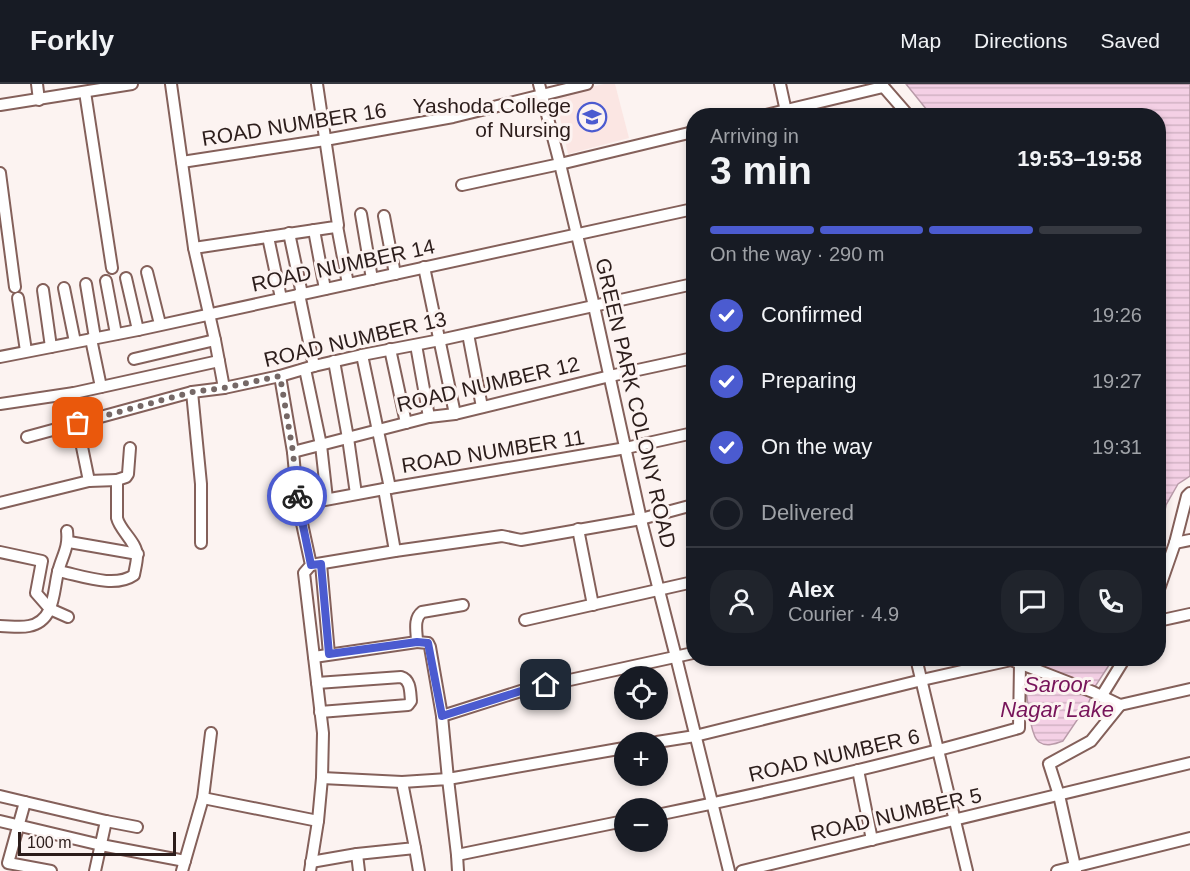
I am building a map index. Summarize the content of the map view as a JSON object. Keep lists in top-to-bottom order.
{
  "streets": {
    "street": [
      "ROAD NUMBER 16",
      "ROAD NUMBER 14",
      "ROAD NUMBER 13",
      "ROAD NUMBER 12",
      "GREEN PARK COLONY ROAD",
      "ROAD NUMBER 11",
      "ROAD NUMBER 6",
      "ROAD NUMBER 5"
    ]
  },
  "crossings": [
    ["ROAD NUMBER 16", "GREEN PARK COLONY ROAD"],
    ["ROAD NUMBER 14", "GREEN PARK COLONY ROAD"],
    ["ROAD NUMBER 13", "GREEN PARK COLONY ROAD"],
    ["ROAD NUMBER 12", "GREEN PARK COLONY ROAD"],
    ["GREEN PARK COLONY ROAD", "ROAD NUMBER 11"],
    ["GREEN PARK COLONY ROAD", "ROAD NUMBER 6"]
  ],
  "water": ["Saroor Nagar Lake"],
  "places": {
    "school or university": ["Yashoda College of Nursing"]
  },
  "scale_bar": "100 m",
  "page": {
    "header": "Forkly",
    "nav": ["Map", "Directions", "Saved"],
    "heading": ["3 min", "Arriving in", "19:53–19:58"],
    "panel": ["Alex", "Courier · 4.9"],
    "bar": "On the way · 290 m",
    "list": [
      ["Confirmed", "19:26"],
      ["Preparing", "19:27"],
      ["On the way", "19:31"],
      "Delivered"
    ],
    "map_buttons": ["+", "−"],
    "scale": "100 m"
  }
}
